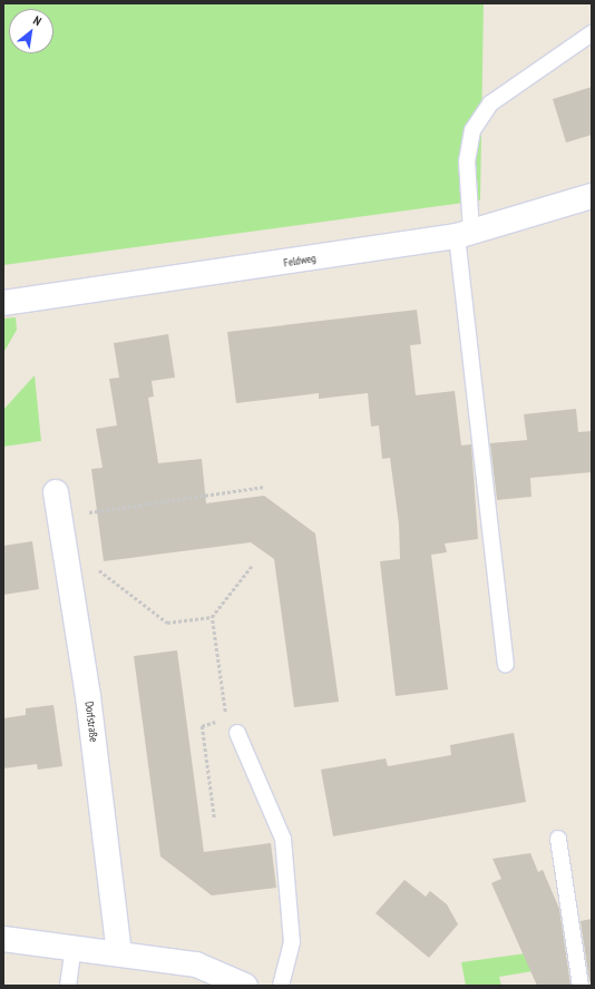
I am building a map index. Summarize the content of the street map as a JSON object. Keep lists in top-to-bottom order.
{
  "streets": {
    "street": ["Feldweg", "Dorfstraße"]
  },
  "north": "top right"
}
